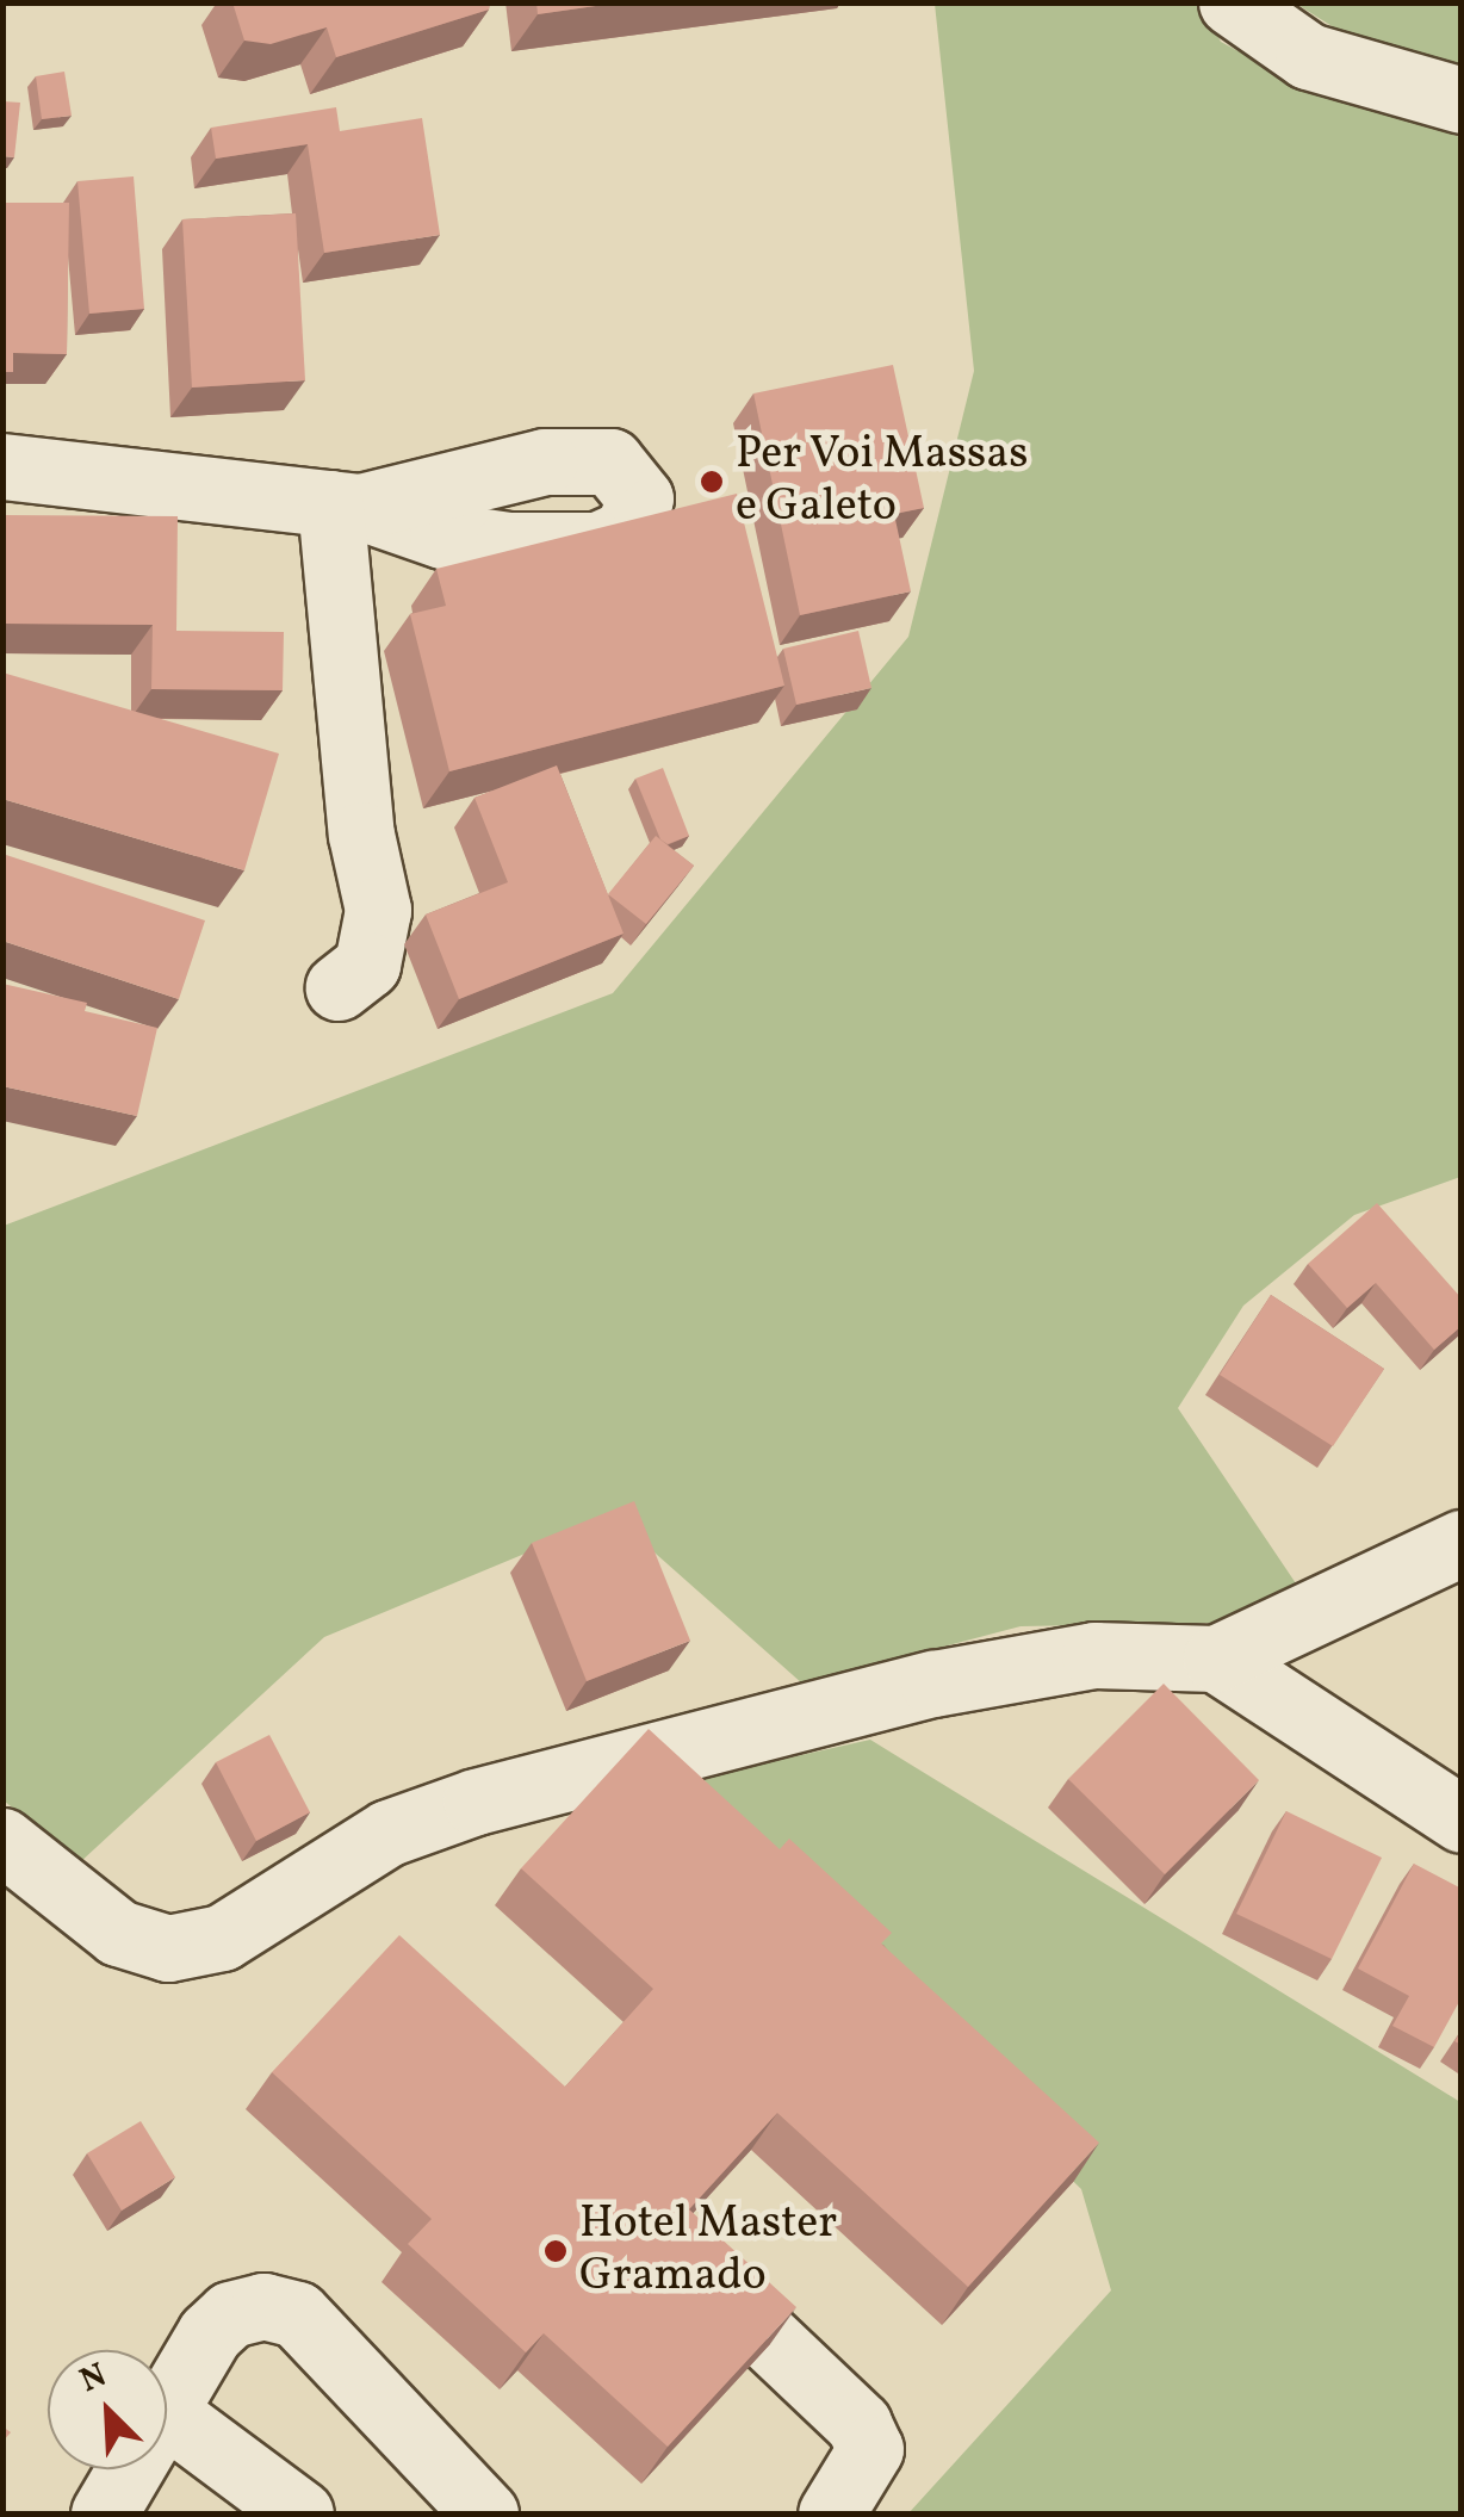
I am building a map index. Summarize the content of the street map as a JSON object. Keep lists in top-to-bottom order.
{
  "places": ["Per Voi Massas e Galeto", "Hotel Master Gramado"],
  "north": "top left"
}
